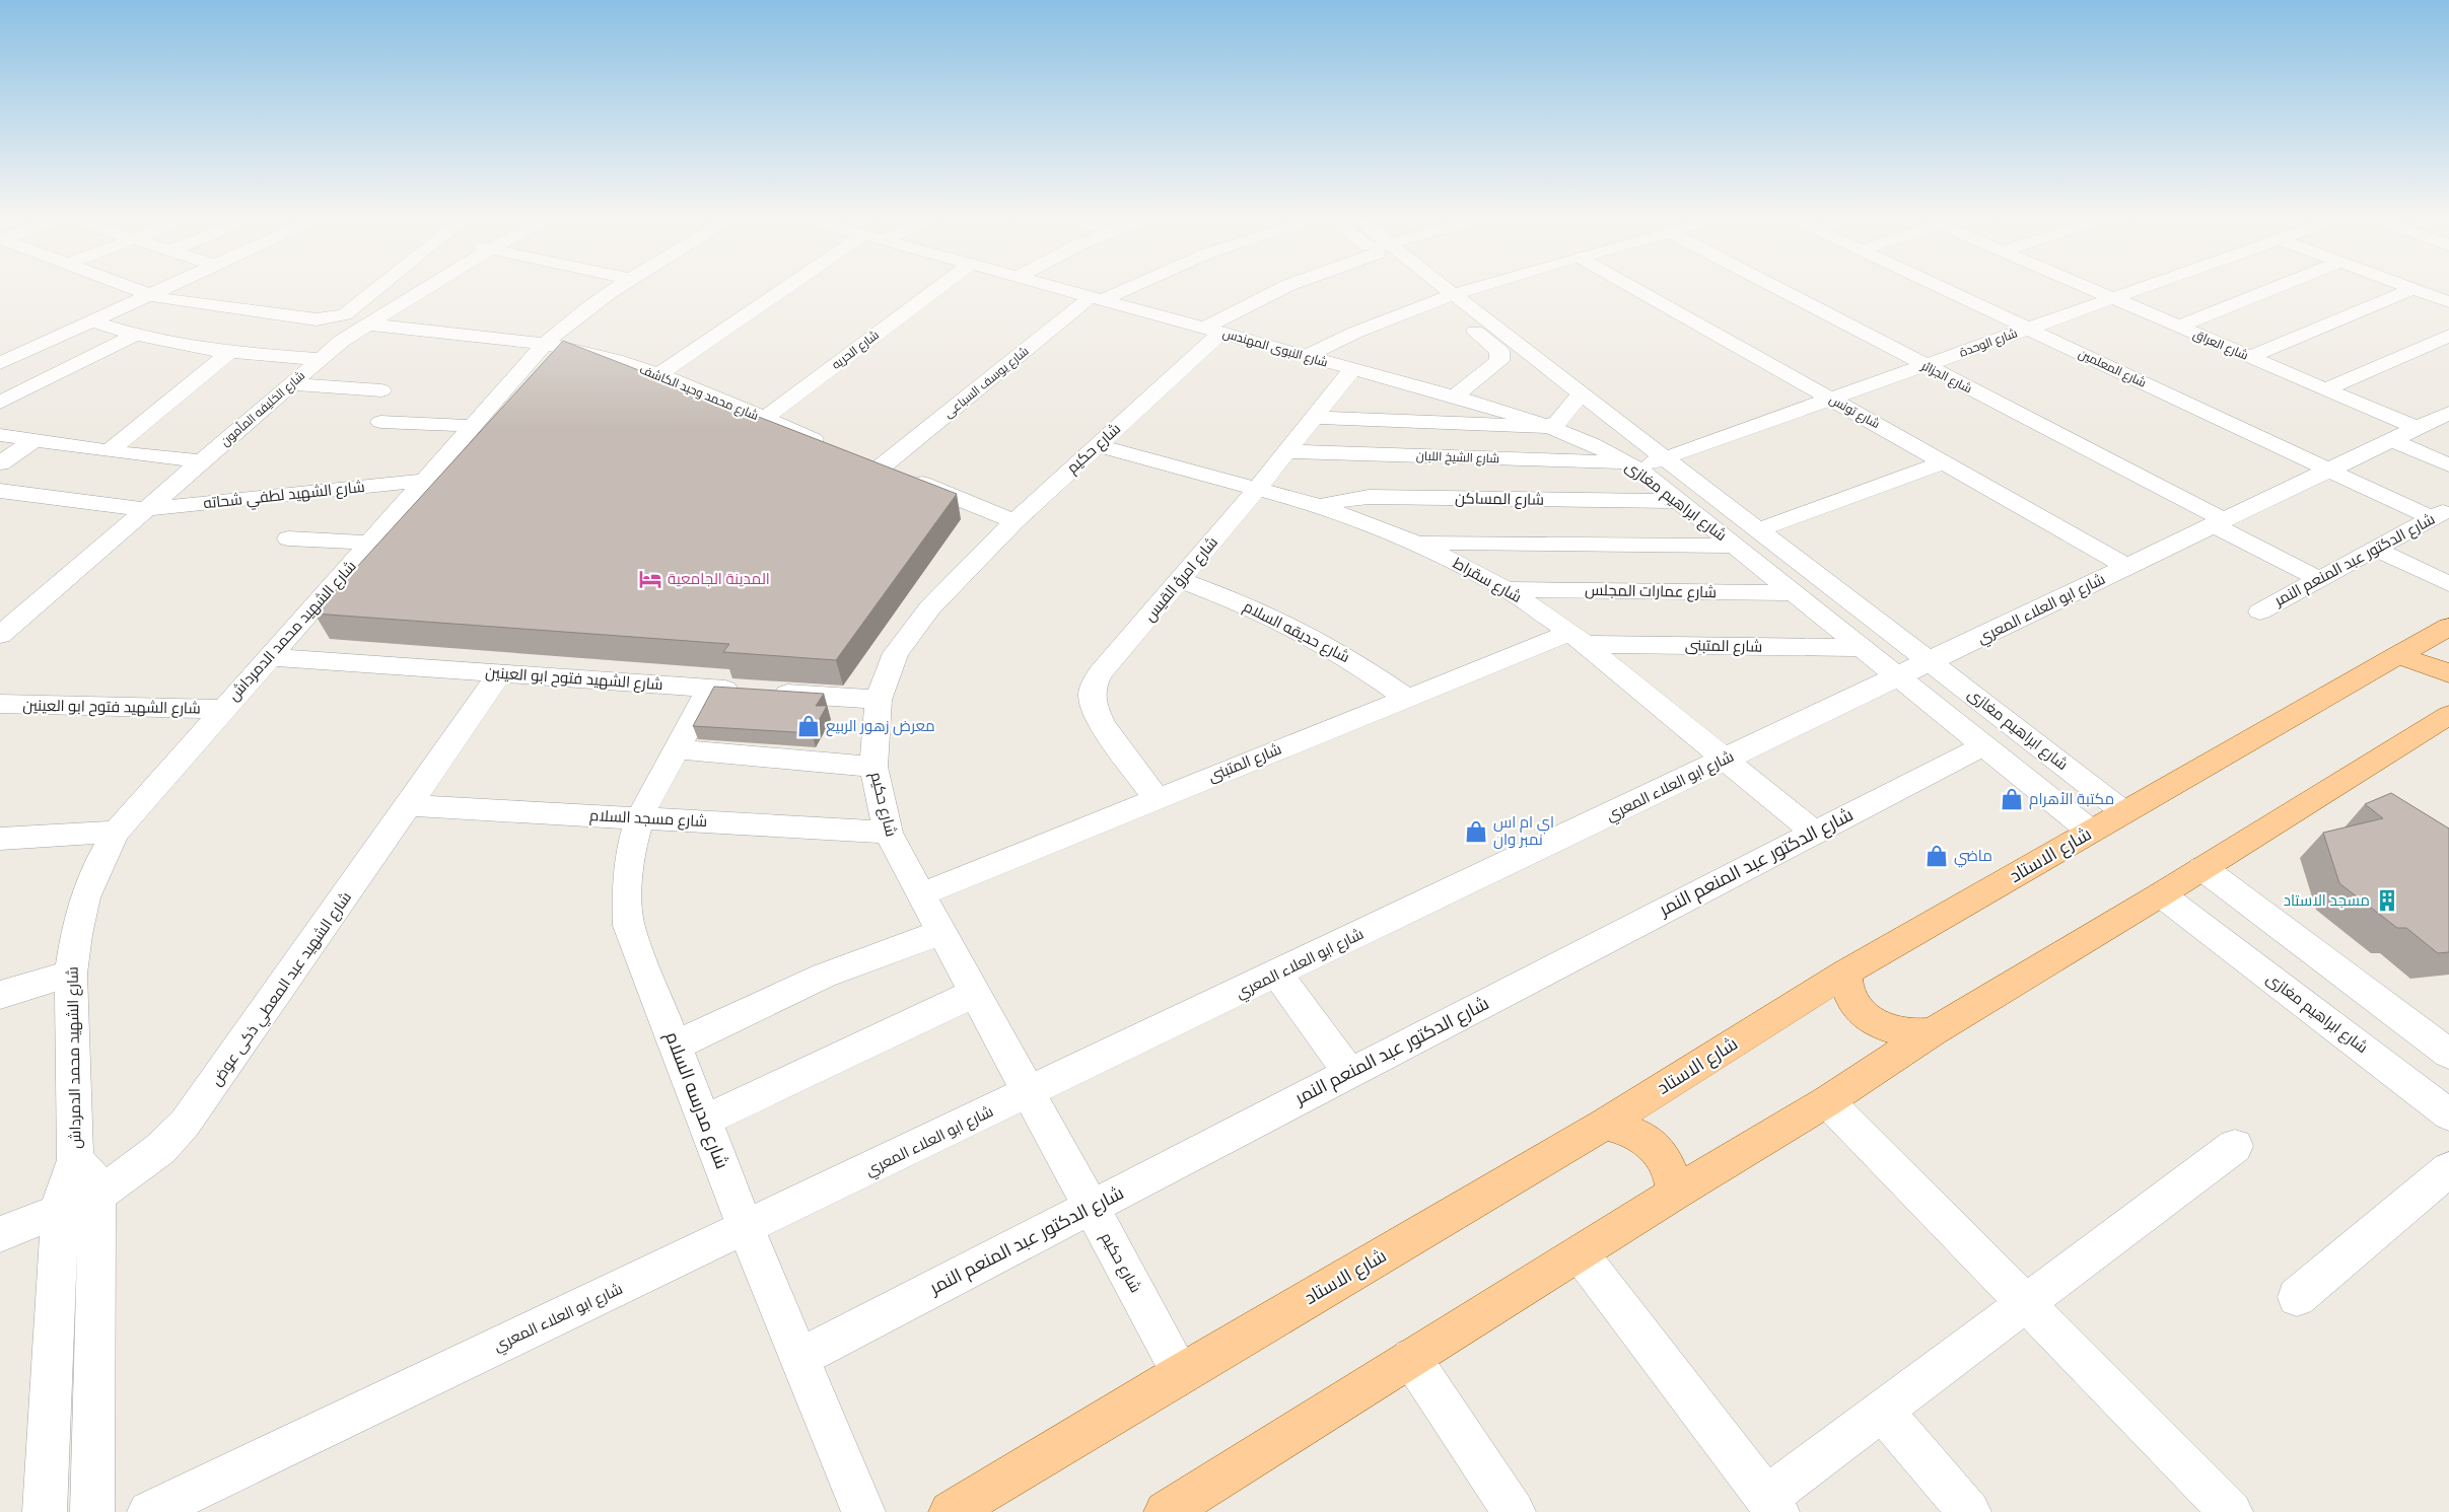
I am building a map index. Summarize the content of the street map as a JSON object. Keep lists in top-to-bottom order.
{
  "streets": {
    "main road": ["شارع الاستاد"],
    "street": [
      "شارع الوحدة",
      "شارع العراق",
      "شارع النبوى المهندس",
      "شارع الحريه",
      "شارع المعلمين",
      "شارع الجزائر",
      "شارع يوسف السباعى",
      "شارع محمد وحيد الكاشف",
      "شارع الخليفه المأمون",
      "شارع تونس",
      "شارع حكيم",
      "شارع الشيخ اللبان",
      "شارع الشهيد لطفي شحاته",
      "شارع المساكن",
      "شارع ابراهيم مغازى",
      "شارع الدكتور عبد المنعم النمر",
      "شارع امرؤ القيس",
      "شارع سقراط",
      "شارع عمارات المجلس",
      "شارع ابو العلاء المعري",
      "شارع الشهيد محمد الدمرداش",
      "شارع حديقه السلام",
      "شارع المتبنى",
      "شارع الشهيد فتوح ابو العينين",
      "شارع مسجد السلام",
      "شارع الشهيد عبد المعطي ذكى عوض",
      "شارع مدرسه السلام"
    ]
  },
  "crossings": [
    ["شارع الوحدة", "شارع العراق"],
    ["شارع الوحدة", "شارع المعلمين"],
    ["شارع الوحدة", "شارع الجزائر"],
    ["شارع الوحدة", "شارع تونس"],
    ["شارع الوحدة", "شارع الشيخ اللبان"],
    ["شارع الوحدة", "شارع ابراهيم مغازى"],
    ["شارع العراق", "شارع ابو العلاء المعري"],
    ["شارع النبوى المهندس", "شارع يوسف السباعى"],
    ["شارع النبوى المهندس", "شارع حكيم"],
    ["شارع النبوى المهندس", "شارع ابراهيم مغازى"],
    ["شارع النبوى المهندس", "شارع امرؤ القيس"],
    ["شارع الحريه", "شارع محمد وحيد الكاشف"],
    ["شارع المعلمين", "شارع الدكتور عبد المنعم النمر"],
    ["شارع المعلمين", "شارع ابو العلاء المعري"],
    ["شارع الجزائر", "شارع الدكتور عبد المنعم النمر"],
    ["شارع الجزائر", "شارع ابو العلاء المعري"],
    ["شارع يوسف السباعى", "شارع حكيم"],
    ["شارع محمد وحيد الكاشف", "شارع الخليفه المأمون"],
    ["شارع محمد وحيد الكاشف", "شارع الشهيد محمد الدمرداش"],
    ["شارع الخليفه المأمون", "شارع الشهيد لطفي شحاته"],
    ["شارع تونس", "شارع ابو العلاء المعري"],
    ["شارع حكيم", "شارع الدكتور عبد المنعم النمر"],
    ["شارع حكيم", "شارع سقراط"],
    ["شارع حكيم", "شارع ابو العلاء المعري"],
    ["شارع حكيم", "شارع المتبنى"],
    ["شارع حكيم", "شارع الشهيد فتوح ابو العينين"],
    ["شارع حكيم", "شارع مسجد السلام"],
    ["شارع حكيم", "شارع الاستاد"],
    ["شارع الشيخ اللبان", "شارع ابراهيم مغازى"],
    ["شارع الشيخ اللبان", "شارع امرؤ القيس"],
    ["شارع الشهيد لطفي شحاته", "شارع الشهيد محمد الدمرداش"],
    ["شارع المساكن", "شارع ابراهيم مغازى"],
    ["شارع المساكن", "شارع سقراط"],
    ["شارع ابراهيم مغازى", "شارع الدكتور عبد المنعم النمر"],
    ["شارع ابراهيم مغازى", "شارع عمارات المجلس"],
    ["شارع ابراهيم مغازى", "شارع ابو العلاء المعري"],
    ["شارع ابراهيم مغازى", "شارع المتبنى"],
    ["شارع ابراهيم مغازى", "شارع الاستاد"],
    ["شارع الدكتور عبد المنعم النمر", "شارع سقراط"],
    ["شارع الدكتور عبد المنعم النمر", "شارع مدرسه السلام"],
    ["شارع امرؤ القيس", "شارع سقراط"],
    ["شارع امرؤ القيس", "شارع حديقه السلام"],
    ["شارع امرؤ القيس", "شارع المتبنى"],
    ["شارع سقراط", "شارع عمارات المجلس"],
    ["شارع سقراط", "شارع ابو العلاء المعري"],
    ["شارع سقراط", "شارع المتبنى"],
    ["شارع ابو العلاء المعري", "شارع مدرسه السلام"],
    ["شارع الشهيد محمد الدمرداش", "شارع الشهيد فتوح ابو العينين"],
    ["شارع الشهيد محمد الدمرداش", "شارع الشهيد عبد المعطي ذكى عوض"],
    ["شارع حديقه السلام", "شارع المتبنى"],
    ["شارع الشهيد فتوح ابو العينين", "شارع الشهيد عبد المعطي ذكى عوض"],
    ["شارع الشهيد فتوح ابو العينين", "شارع مدرسه السلام"],
    ["شارع مسجد السلام", "شارع الشهيد عبد المعطي ذكى عوض"],
    ["شارع مسجد السلام", "شارع مدرسه السلام"]
  ],
  "places": {
    "hotel": ["المدينة الجامعية"],
    "shop": [
      "معرض زهور الربيع",
      "مكتبة الأهرام",
      "اي ام اس نمبر وان",
      "ماضي"
    ],
    "building": ["مسجد الاستاد"]
  }
}
